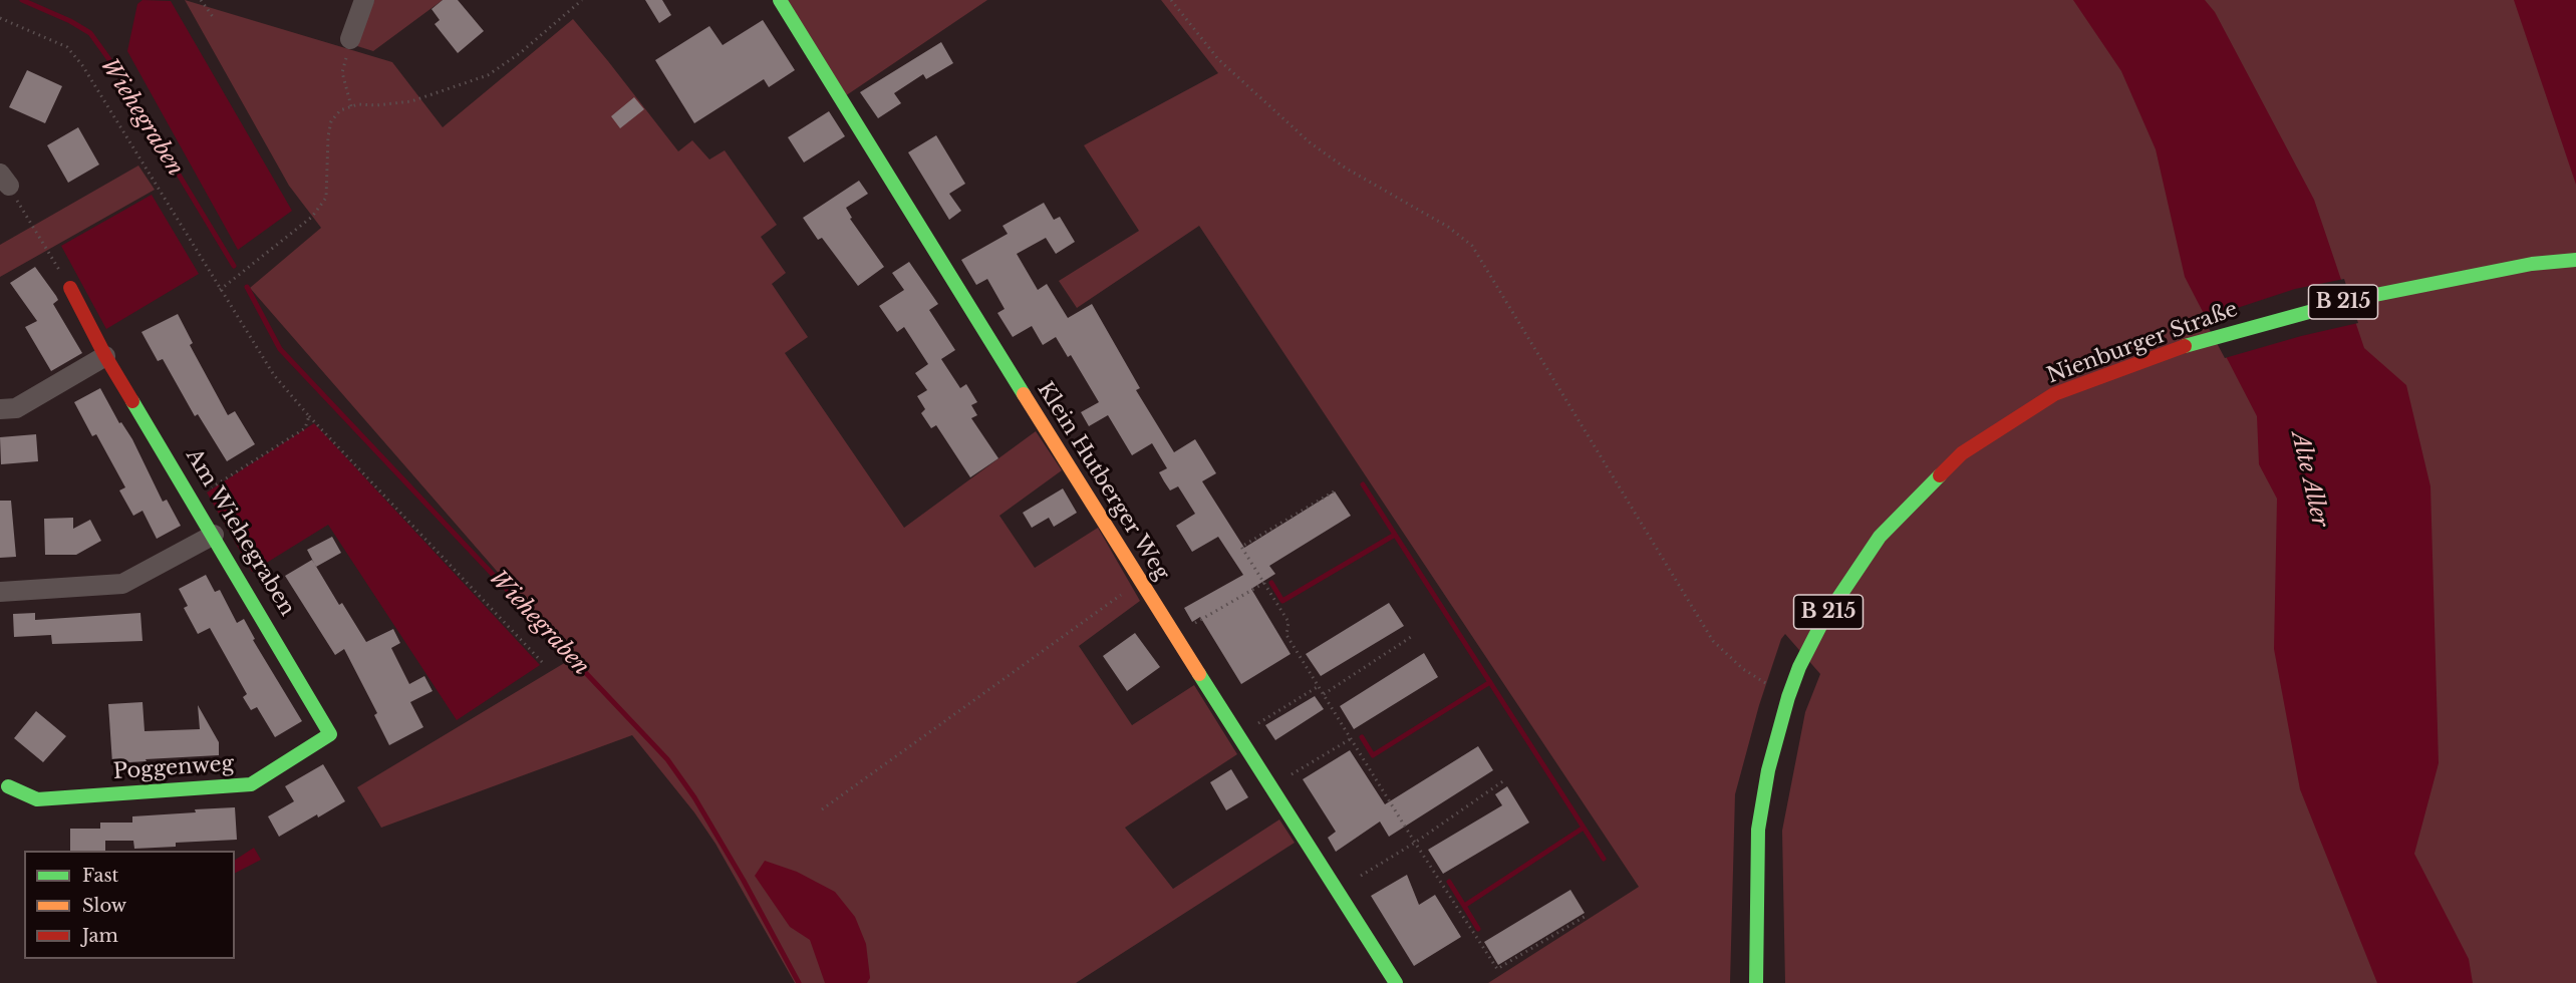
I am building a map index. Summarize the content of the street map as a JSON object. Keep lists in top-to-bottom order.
{
  "streets": {
    "street": [
      "B 215",
      "Nienburger Straße",
      "Klein Hutberger Weg",
      "Am Wiehegraben",
      "Poggenweg"
    ]
  },
  "crossings": [
    ["Am Wiehegraben", "Poggenweg"]
  ],
  "water": ["Wiehegraben", "Alte Aller"],
  "legend": ["Fast", "Slow", "Jam"]
}
